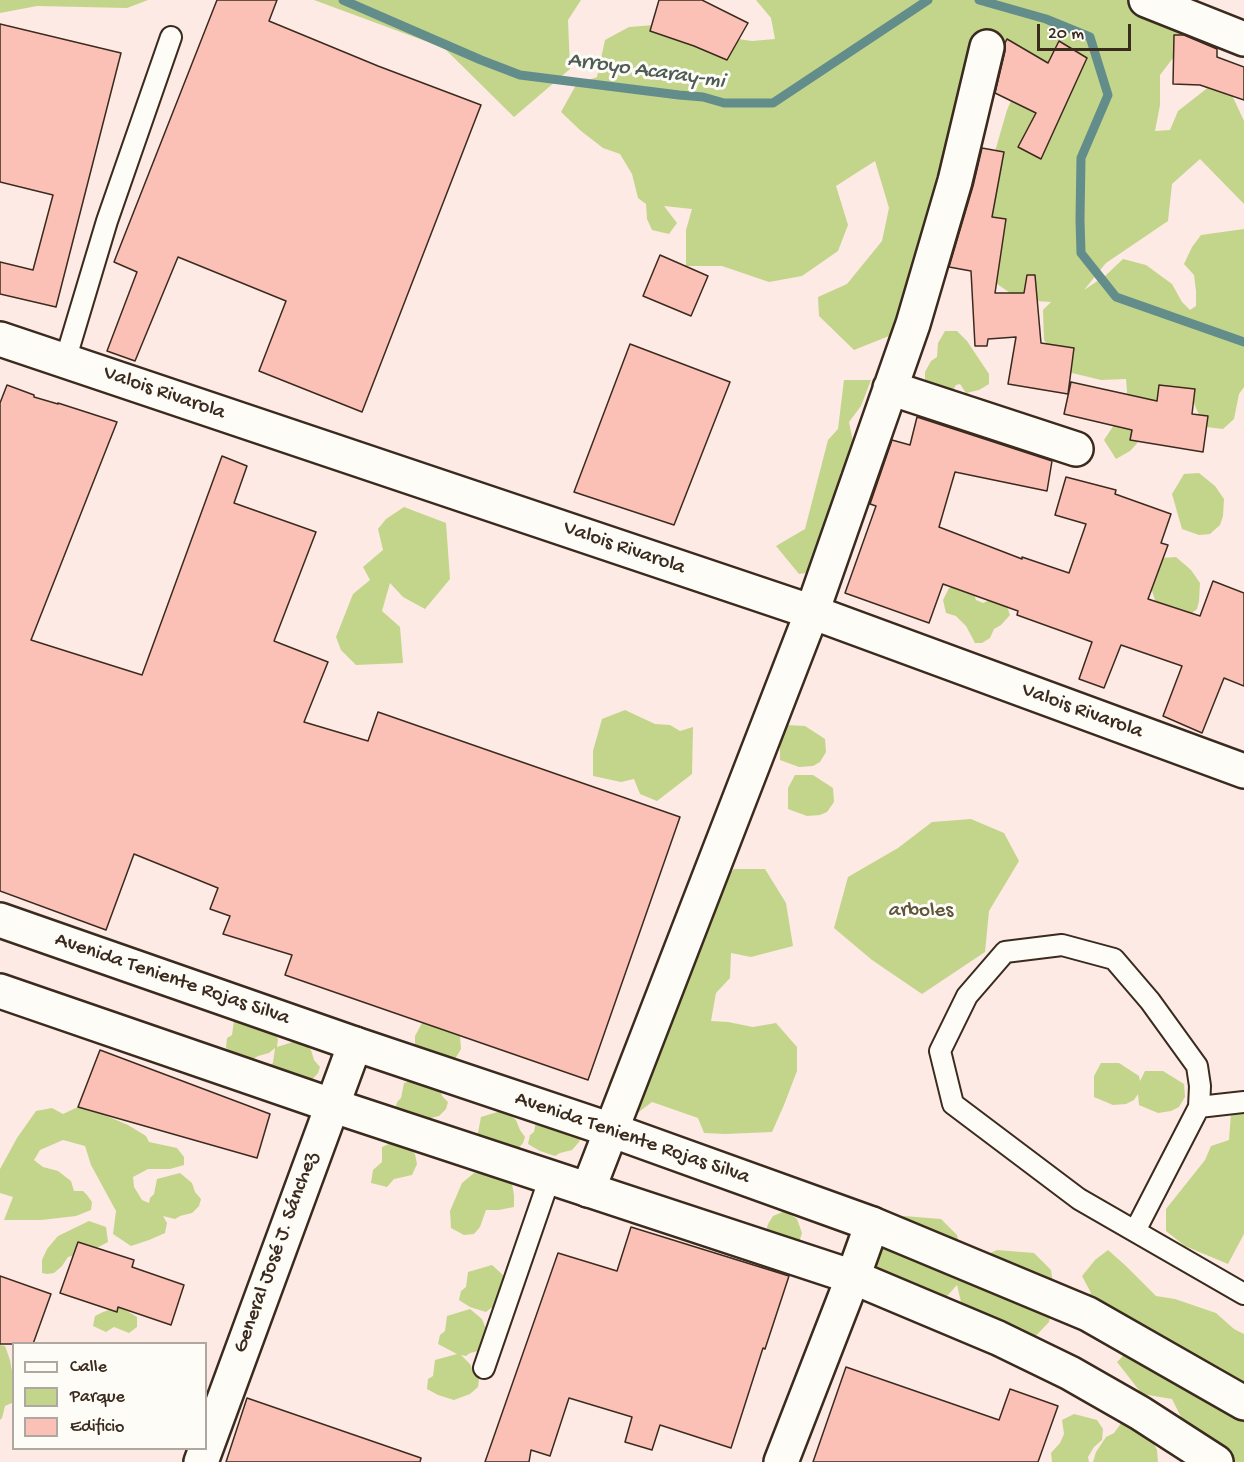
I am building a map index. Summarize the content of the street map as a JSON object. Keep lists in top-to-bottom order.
{
  "streets": {
    "street": ["Valois Rivarola", "Avenida Teniente Rojas Silva", "General José J. Sánchez"]
  },
  "crossings": [
    ["Avenida Teniente Rojas Silva", "General José J. Sánchez"]
  ],
  "water": ["Arroyo Acaray-mi"],
  "parks": ["arboles"],
  "legend": ["Calle", "Parque", "Edificio"],
  "scale_bar": "20 m"
}
